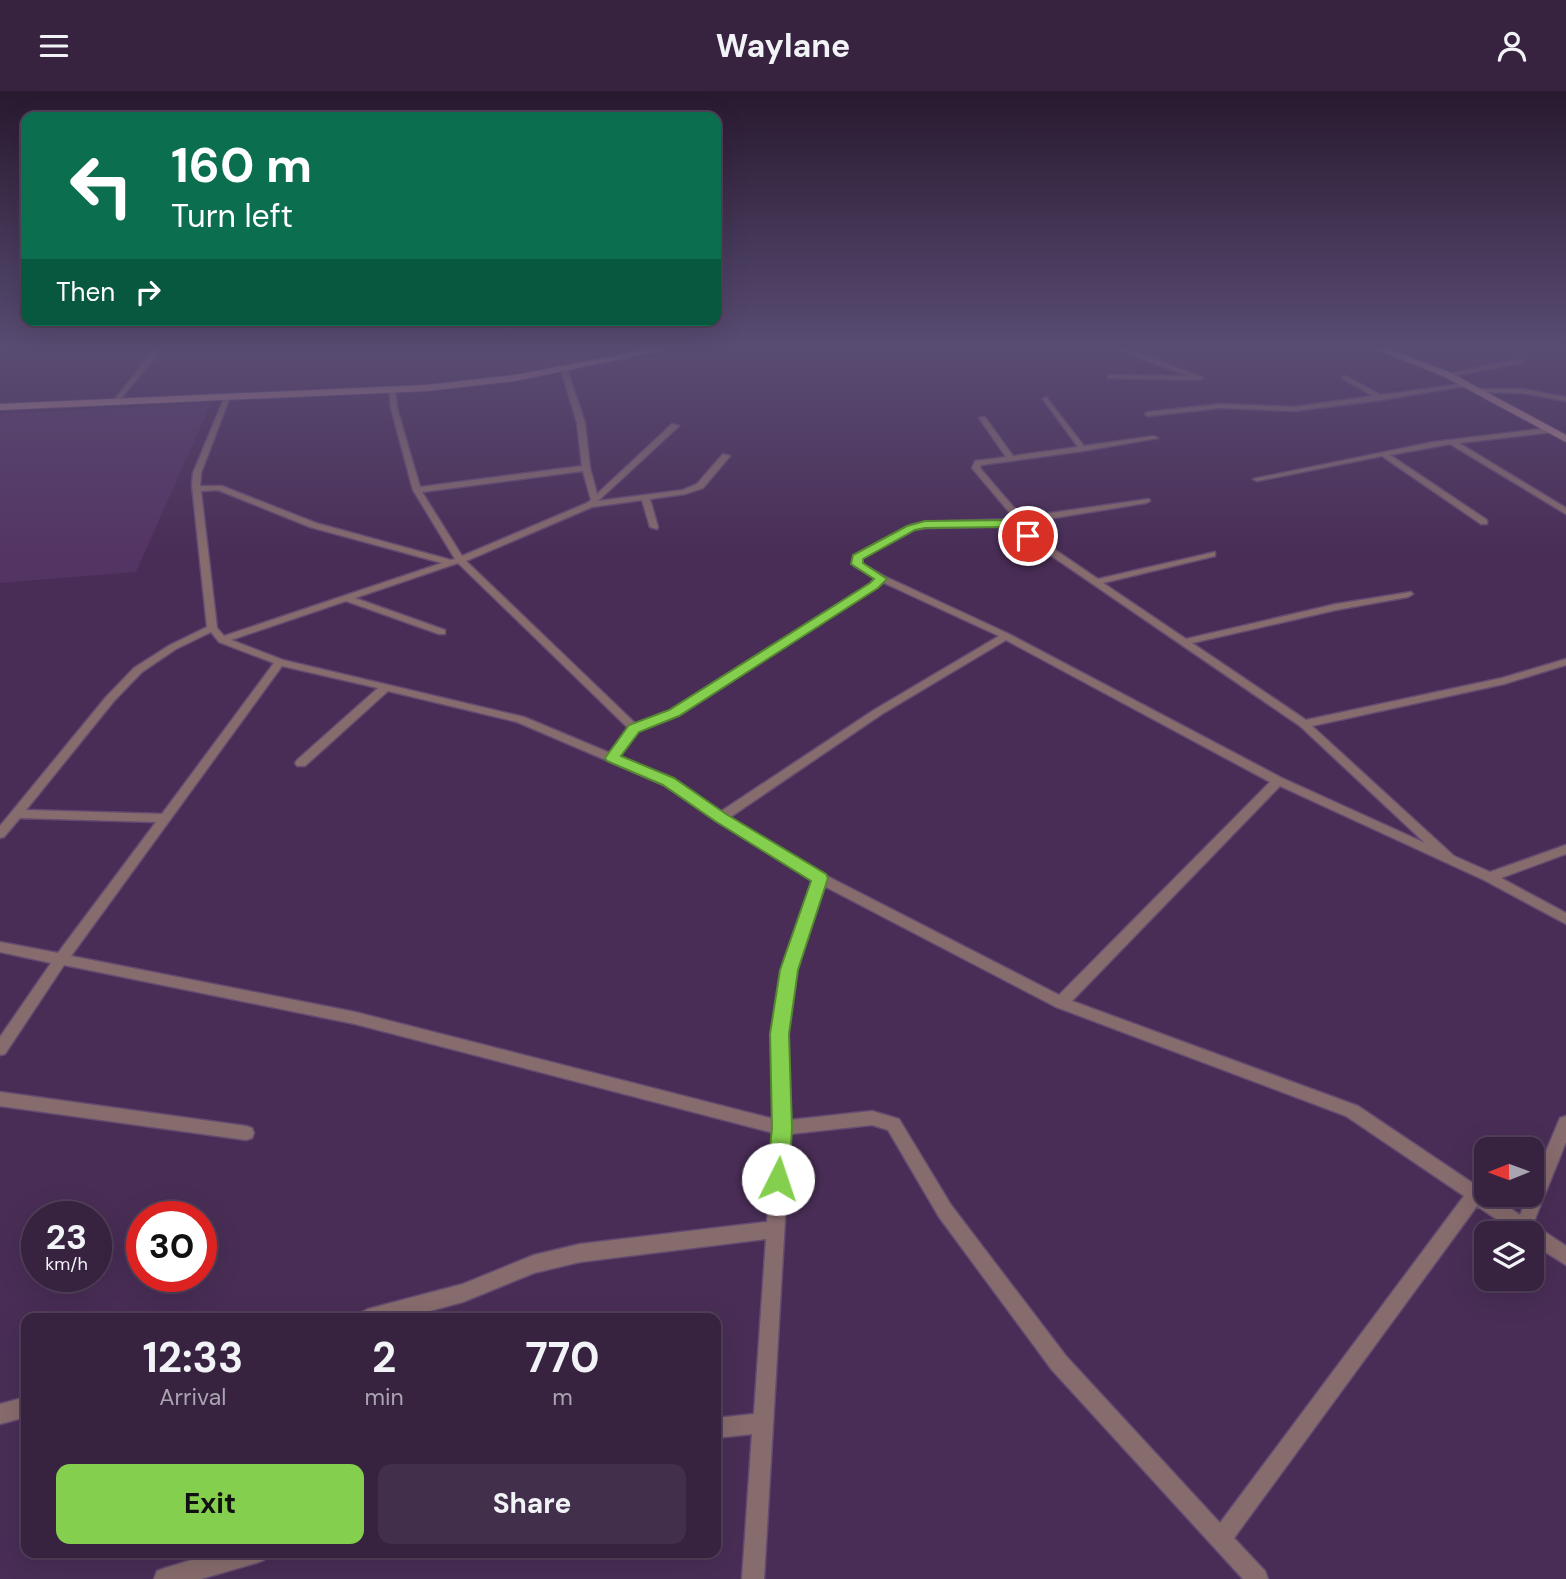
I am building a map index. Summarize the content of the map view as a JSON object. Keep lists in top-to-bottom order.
{
  "north": "left",
  "page": {
    "header": "Waylane",
    "turn": ["160 m", "Turn left"],
    "then": "Then",
    "speed": "23 km/h",
    "limit": "30",
    "eta": [
      "12:33",
      "Arrival",
      "2",
      "min",
      "770",
      "m"
    ],
    "buttons": ["Exit", "Share"]
  }
}
